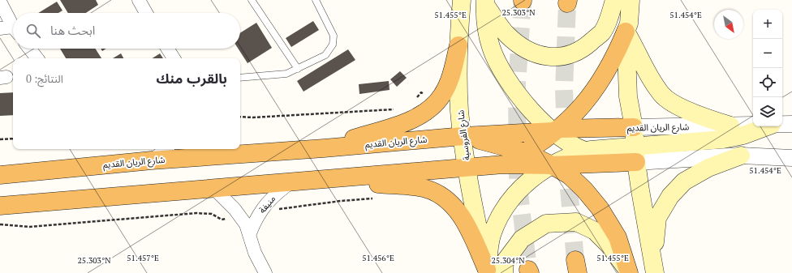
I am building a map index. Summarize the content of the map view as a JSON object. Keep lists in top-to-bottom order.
{
  "streets": {
    "highway": ["شارع الريان القديم"],
    "main road": ["شارع الفروسية"],
    "street": ["منيفة"]
  },
  "crossings": [
    ["شارع الريان القديم", "شارع الفروسية"]
  ],
  "north": "bottom right",
  "page": {
    "map_buttons": ["+", "−"],
    "search": "ابحث هنا",
    "heading": ["بالقرب منك", "النتائج: 0"]
  },
  "coordinates": [
    "25.303°N",
    "51.455°E",
    "51.454°E",
    "51.457°E",
    "51.456°E",
    "25.304°N"
  ]
}
